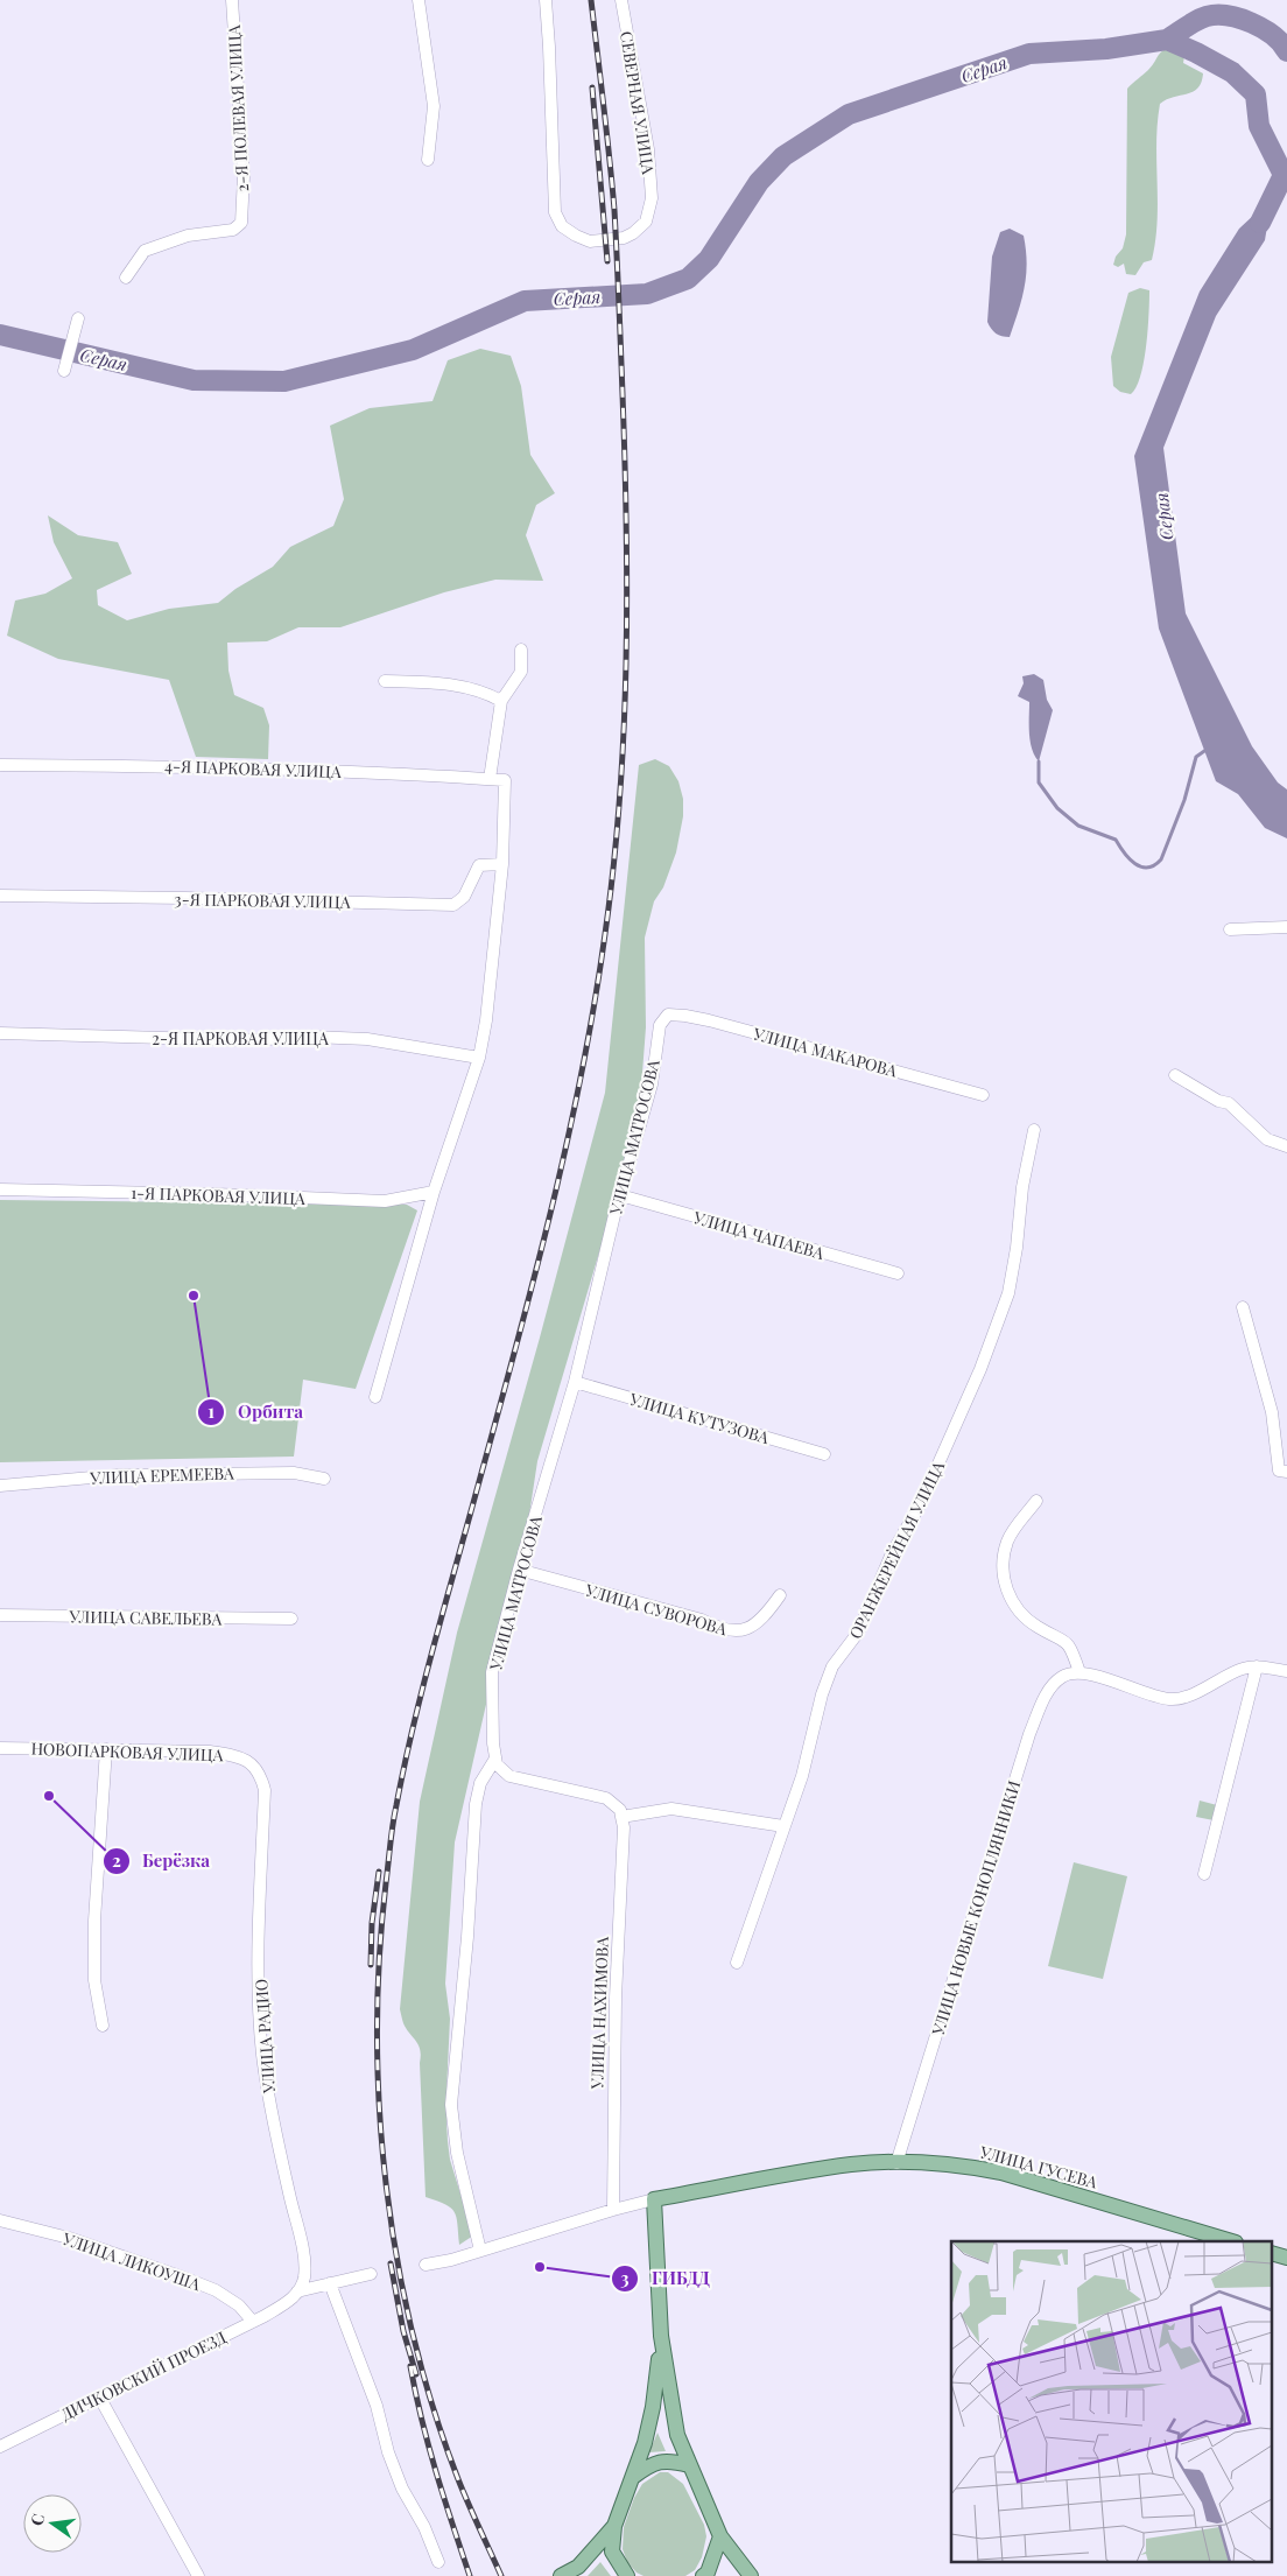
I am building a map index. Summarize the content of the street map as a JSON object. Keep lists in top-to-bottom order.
{
  "streets": {
    "main road": ["УЛИЦА ГУСЕВА"],
    "street": [
      "СЕВЕРНАЯ УЛИЦА",
      "2-Я ПОЛЕВАЯ УЛИЦА",
      "4-Я ПАРКОВАЯ УЛИЦА",
      "3-Я ПАРКОВАЯ УЛИЦА",
      "2-Я ПАРКОВАЯ УЛИЦА",
      "УЛИЦА МАКАРОВА",
      "УЛИЦА МАТРОСОВА",
      "1-Я ПАРКОВАЯ УЛИЦА",
      "УЛИЦА ЧАПАЕВА",
      "УЛИЦА КУТУЗОВА",
      "УЛИЦА ЕРЕМЕЕВА",
      "ОРАНЖЕРЕЙНАЯ УЛИЦА",
      "УЛИЦА СУВОРОВА",
      "УЛИЦА САВЕЛЬЕВА",
      "НОВОПАРКОВАЯ УЛИЦА",
      "УЛИЦА НОВЫЕ КОНОПЛЯННИКИ",
      "УЛИЦА НАХИМОВА",
      "УЛИЦА РАДИО",
      "УЛИЦА ЛИКОУША",
      "ДИЧКОВСКИЙ ПРОЕЗД"
    ]
  },
  "crossings": [
    ["4-Я ПАРКОВАЯ УЛИЦА", "3-Я ПАРКОВАЯ УЛИЦА"],
    ["УЛИЦА МАКАРОВА", "УЛИЦА МАТРОСОВА"],
    ["УЛИЦА МАТРОСОВА", "УЛИЦА ЧАПАЕВА"],
    ["УЛИЦА МАТРОСОВА", "УЛИЦА КУТУЗОВА"],
    ["УЛИЦА МАТРОСОВА", "УЛИЦА СУВОРОВА"],
    ["НОВОПАРКОВАЯ УЛИЦА", "УЛИЦА РАДИО"],
    ["УЛИЦА НОВЫЕ КОНОПЛЯННИКИ", "УЛИЦА ГУСЕВА"],
    ["УЛИЦА РАДИО", "ДИЧКОВСКИЙ ПРОЕЗД"],
    ["УЛИЦА ЛИКОУША", "ДИЧКОВСКИЙ ПРОЕЗД"]
  ],
  "water": ["Серая"],
  "places": ["Орбита", "Берёзка", "ГИБДД"],
  "north": "left"
}
